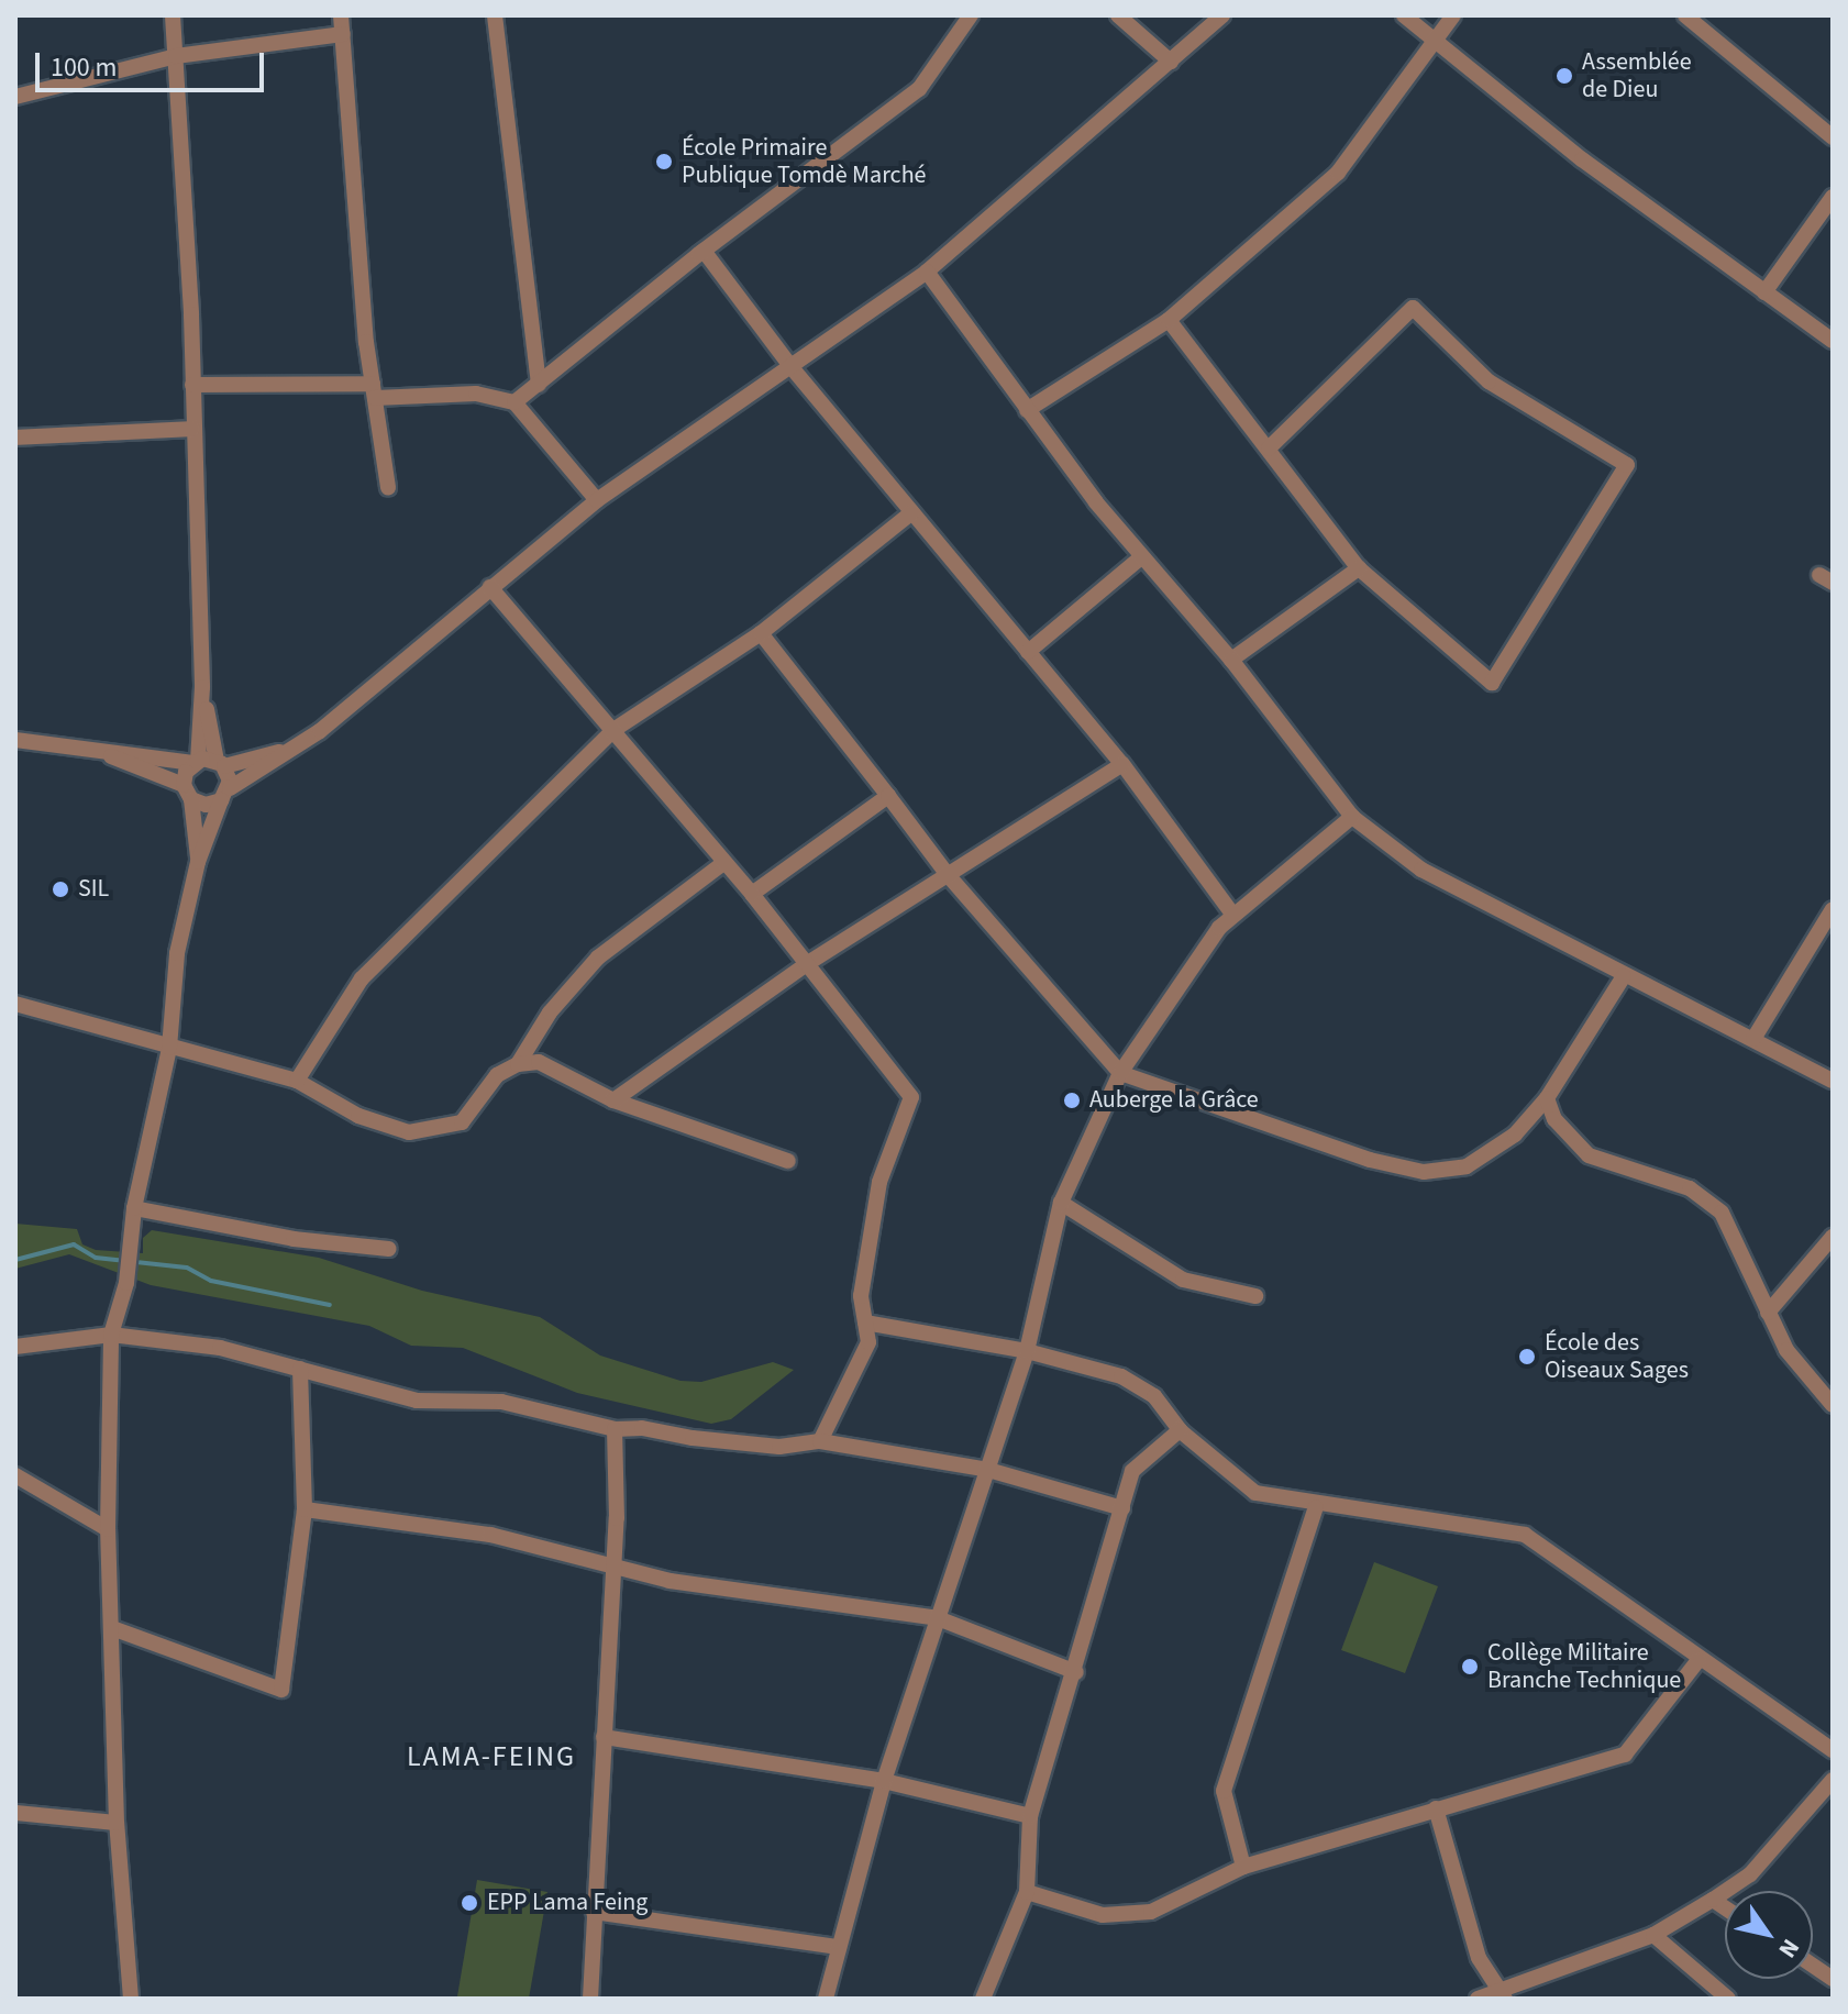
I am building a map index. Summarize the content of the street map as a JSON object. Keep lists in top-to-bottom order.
{
  "districts": ["LAMA-FEING"],
  "places": [
    "Assemblée de Dieu",
    "École Primaire Publique Tomdè Marché",
    "SIL",
    "Auberge la Grâce",
    "École des Oiseaux Sages",
    "Collège Militaire Branche Technique",
    "EPP Lama Feing"
  ],
  "scale_bar": "100 m",
  "north": "bottom right"
}
